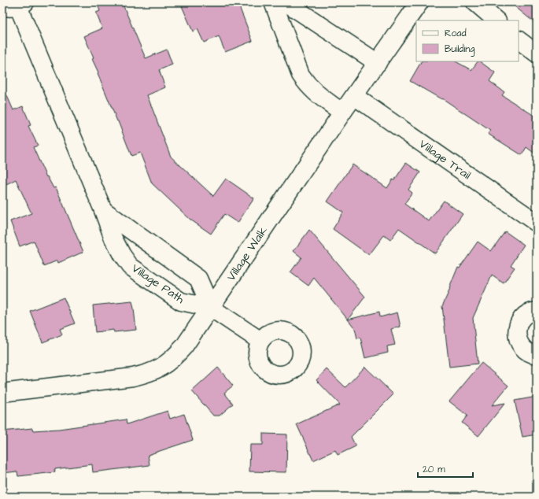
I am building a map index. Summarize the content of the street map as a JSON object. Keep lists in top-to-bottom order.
{
  "streets": {
    "street": ["Village Trail", "Village Walk", "Village Path"]
  },
  "crossings": [
    ["Village Trail", "Village Walk"],
    ["Village Walk", "Village Path"]
  ],
  "legend": ["Road", "Building"],
  "scale_bar": "20 m"
}
